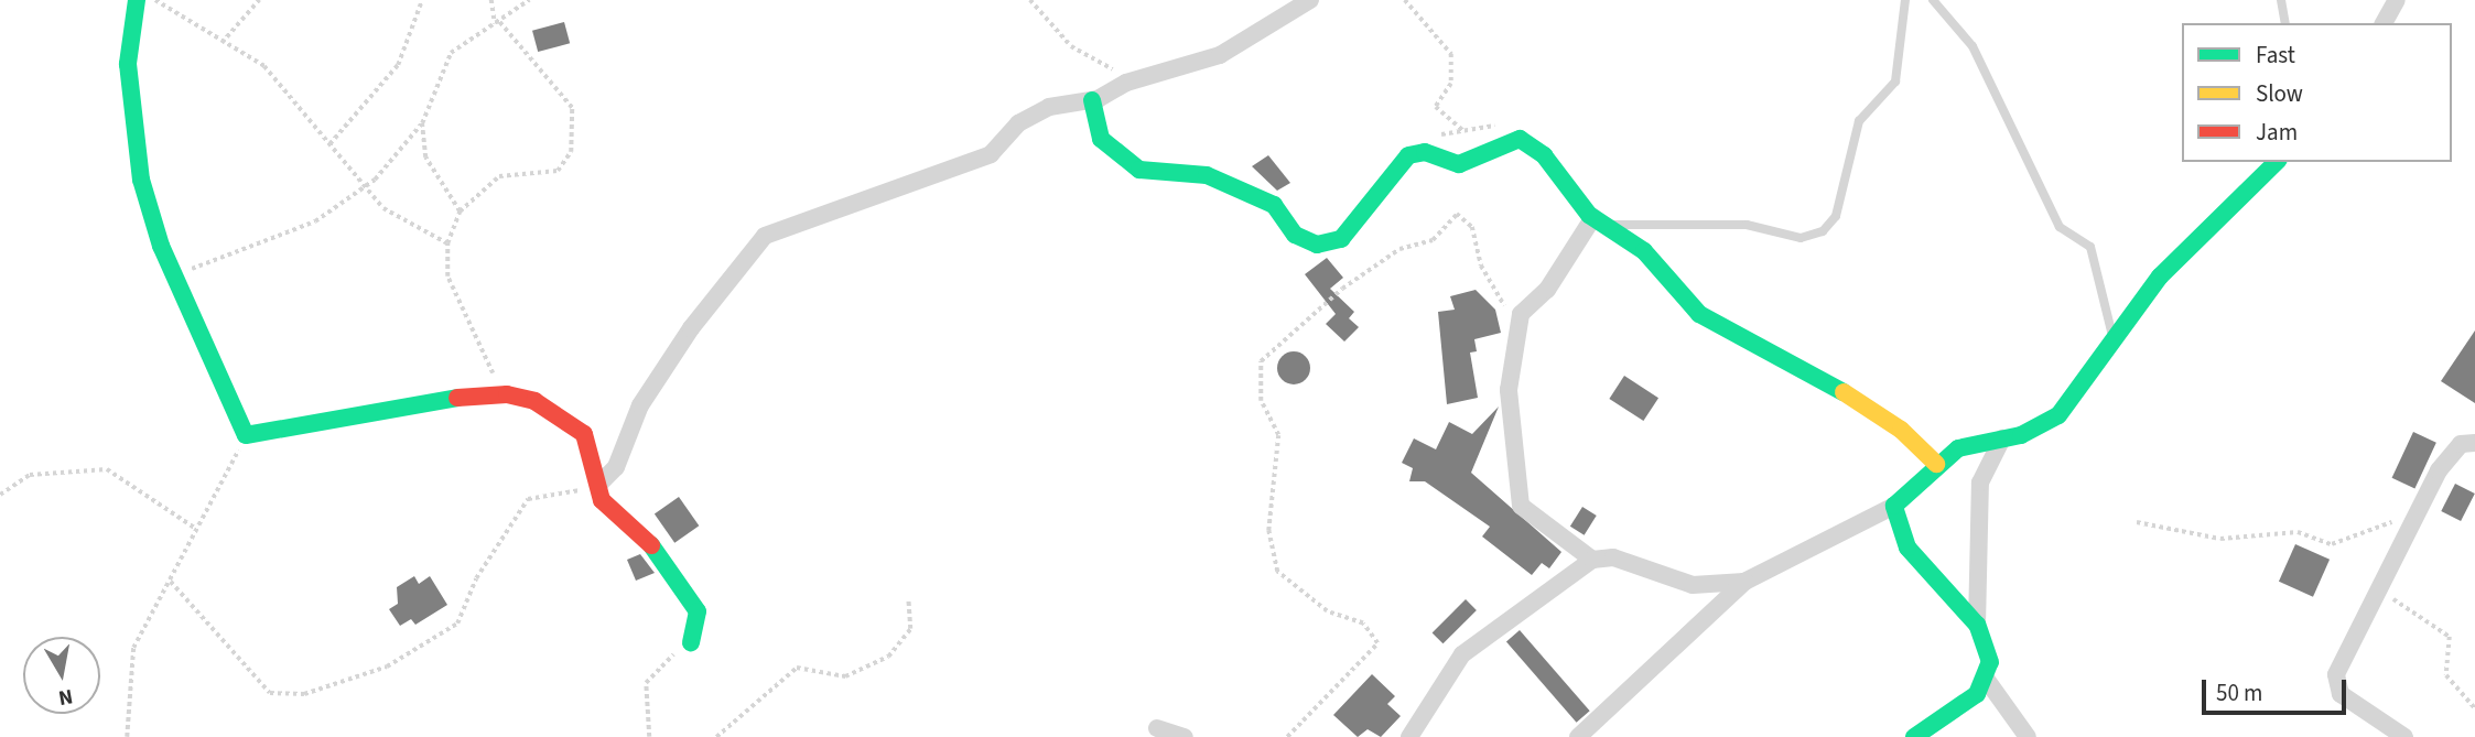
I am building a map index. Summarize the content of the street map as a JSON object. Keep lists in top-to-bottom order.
{
  "legend": ["Fast", "Slow", "Jam"],
  "scale_bar": "50 m",
  "north": "bottom"
}
